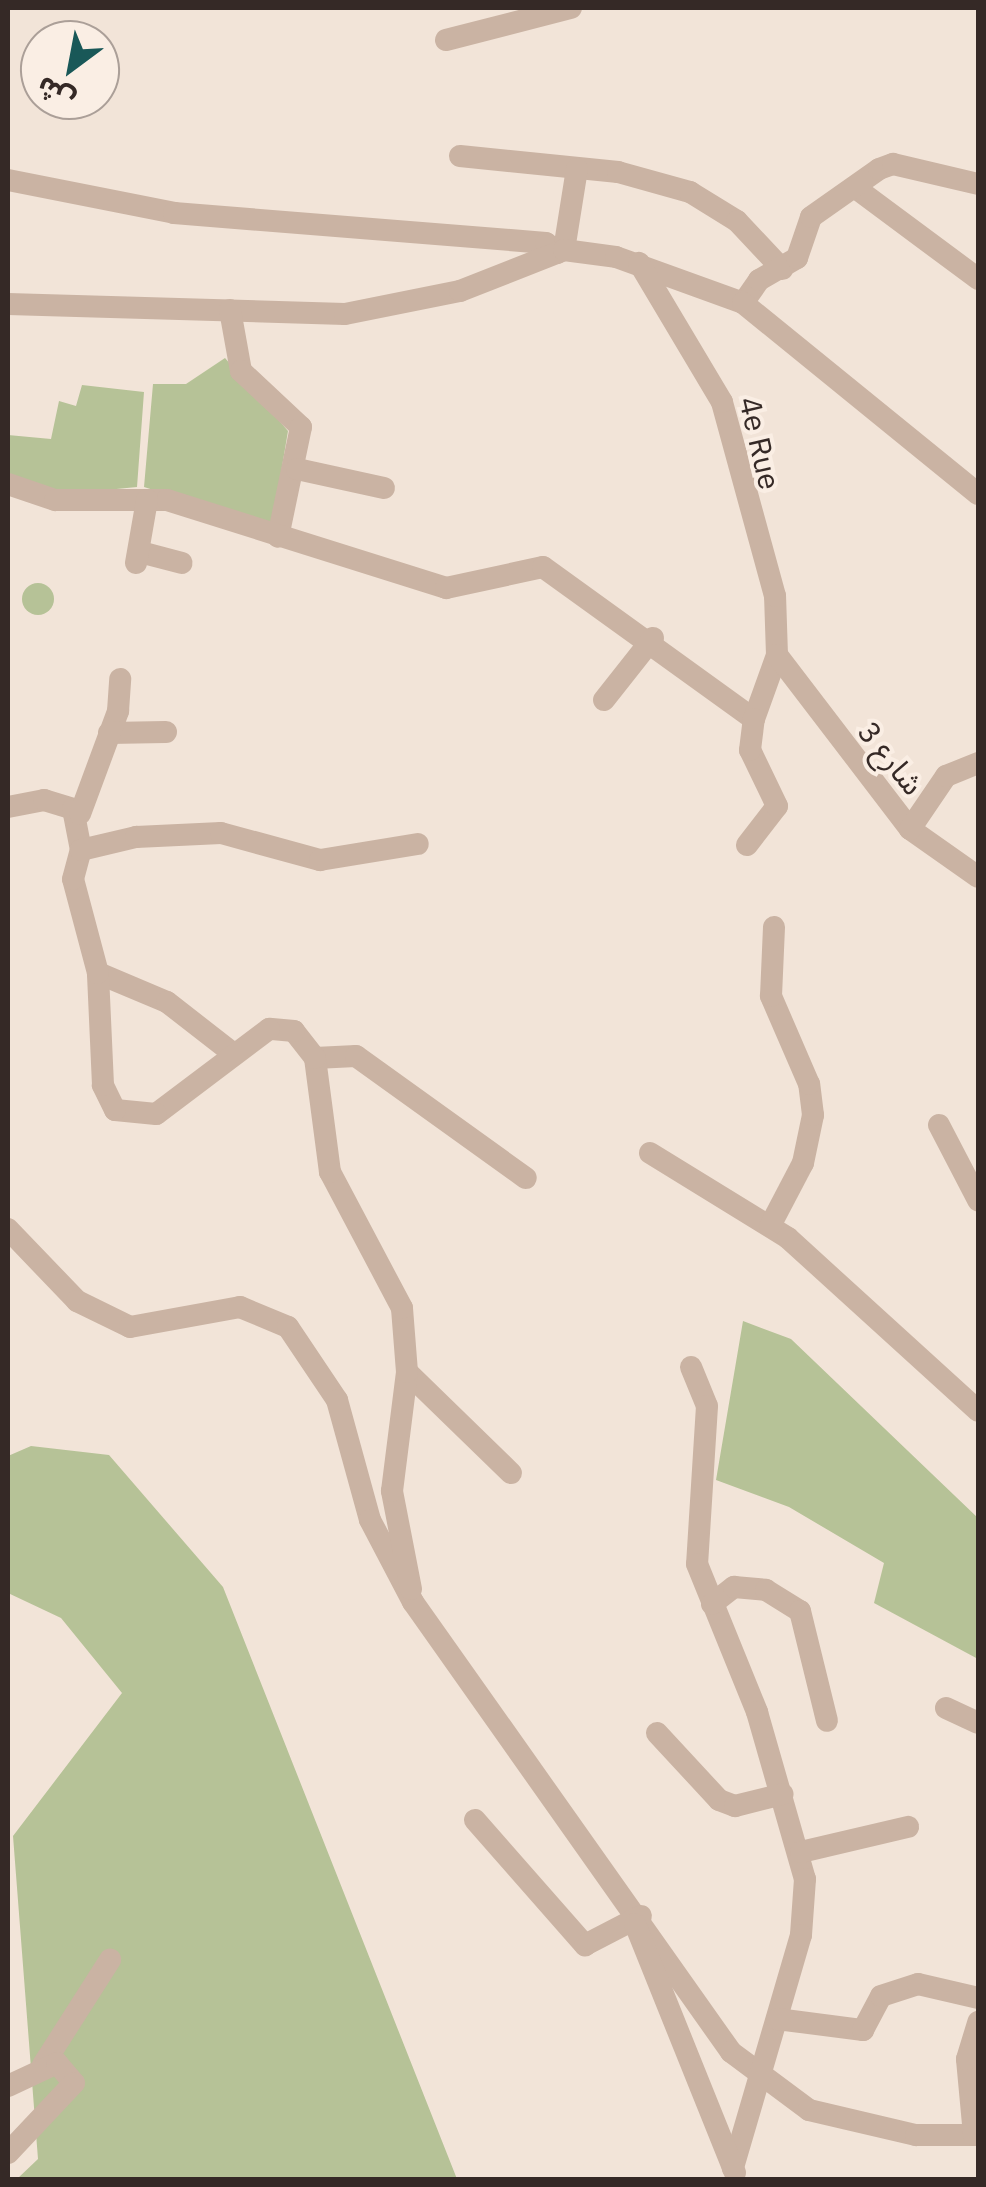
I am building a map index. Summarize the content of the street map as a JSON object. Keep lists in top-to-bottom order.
{
  "streets": {
    "street": ["4e Rue", "شارع 3"]
  },
  "crossings": [
    ["4e Rue", "شارع 3"]
  ],
  "north": "bottom left"
}
